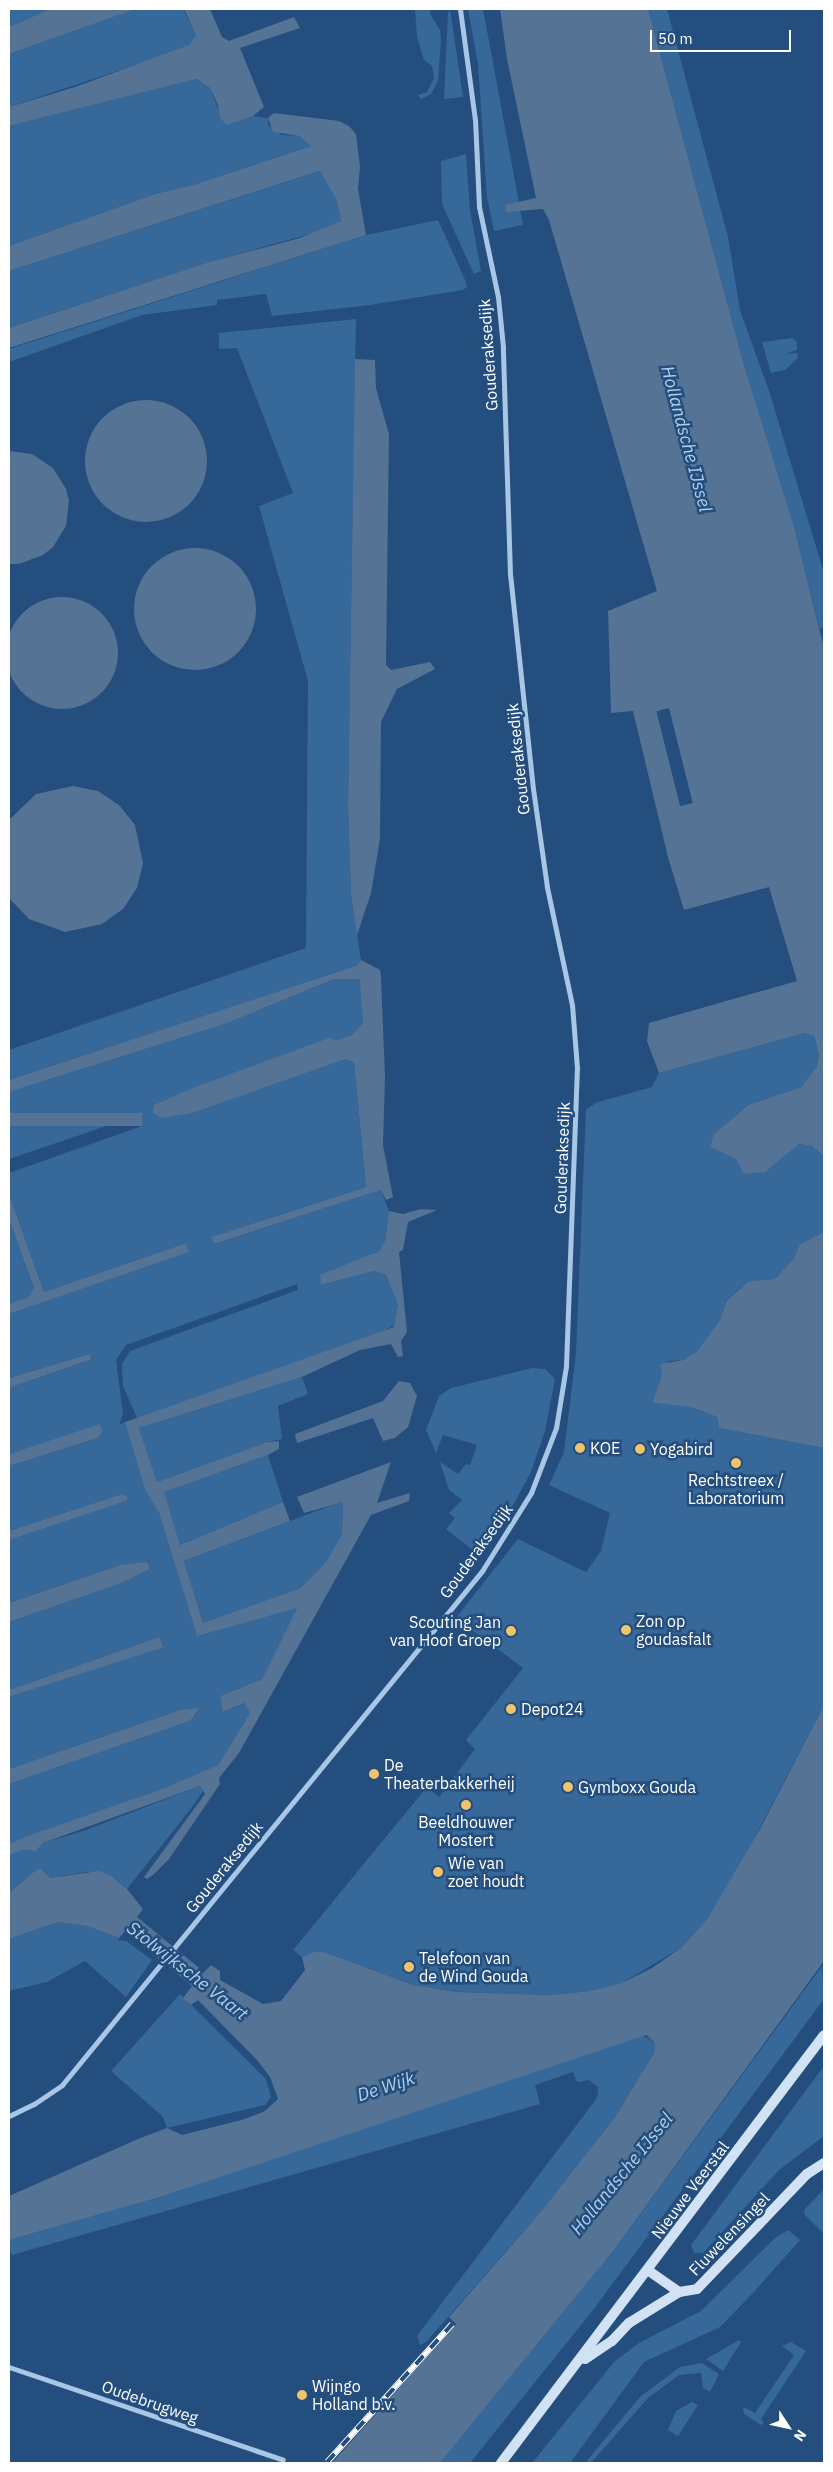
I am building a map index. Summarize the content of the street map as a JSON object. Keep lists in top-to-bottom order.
{
  "streets": {
    "main road": ["Nieuwe Veerstal", "Fluwelensingel"],
    "street": ["Gouderaksedijk", "Oudebrugweg"]
  },
  "crossings": [
    ["Nieuwe Veerstal", "Fluwelensingel"]
  ],
  "water": ["Hollandsche IJssel", "Stolwijksche Vaart", "De Wijk"],
  "places": [
    "KOE",
    "Yogabird",
    "Rechtstreex / Laboratorium",
    "Zon op goudasfalt",
    "Scouting Jan van Hoof Groep",
    "Depot24",
    "De Theaterbakkerheij",
    "Gymboxx Gouda",
    "Beeldhouwer Mostert",
    "Wie van zoet houdt",
    "Telefoon van de Wind Gouda",
    "Wijngo Holland b.v."
  ],
  "scale_bar": "50 m",
  "north": "bottom right"
}
